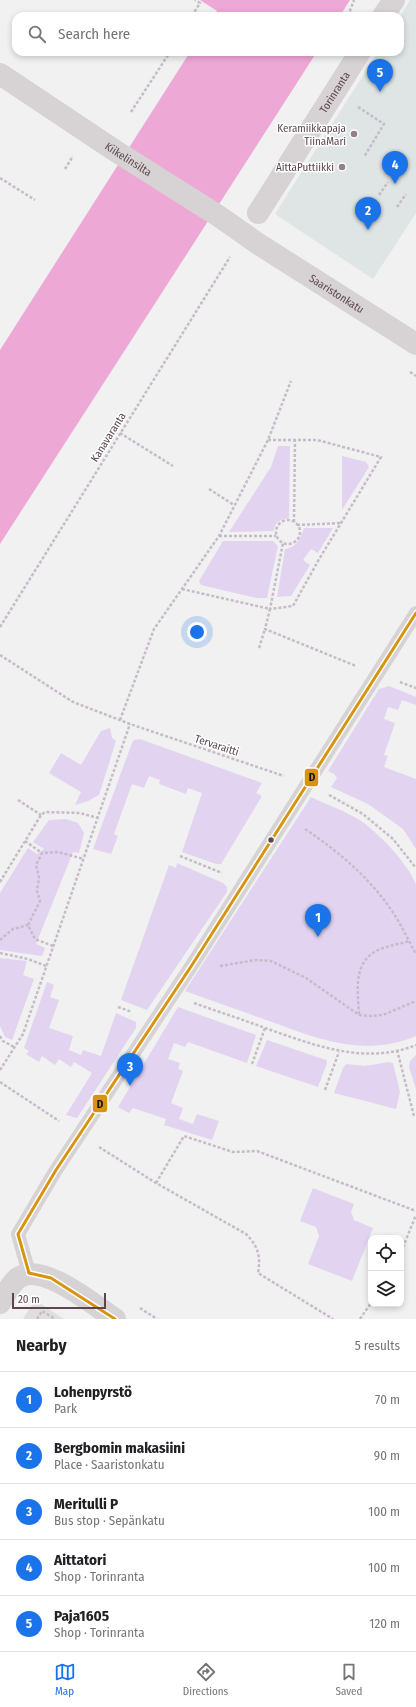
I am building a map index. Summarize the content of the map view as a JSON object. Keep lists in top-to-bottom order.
{
  "streets": {
    "street": ["Torinranta", "Kiikelinsilta", "Saaristonkatu"],
    "path": ["Kanavaranta", "Tervaraitti"]
  },
  "crossings": [
    ["Kiikelinsilta", "Saaristonkatu"]
  ],
  "places": ["Keramiikkapaja TiinaMari", "AittaPuttiikki"],
  "lines": ["transit line D"],
  "scale_bar": "20 m",
  "page": {
    "search": "Search here",
    "pins": [
      "5",
      "4",
      "2",
      "1",
      "3"
    ],
    "scale": "20 m",
    "heading": ["Nearby", "5 results"],
    "list": [
      {
        "mark": "1",
        "name": "Lohenpyrstö",
        "note": "Park",
        "value": "70 m"
      },
      {
        "mark": "2",
        "name": "Bergbomin makasiini",
        "note": "Place · Saaristonkatu",
        "value": "90 m"
      },
      {
        "mark": "3",
        "name": "Meritulli P",
        "note": "Bus stop · Sepänkatu",
        "value": "100 m"
      },
      {
        "mark": "4",
        "name": "Aittatori",
        "note": "Shop · Torinranta",
        "value": "100 m"
      },
      {
        "mark": "5",
        "name": "Paja1605",
        "note": "Shop · Torinranta",
        "value": "120 m"
      }
    ],
    "nav": ["Map", "Directions", "Saved"]
  }
}
